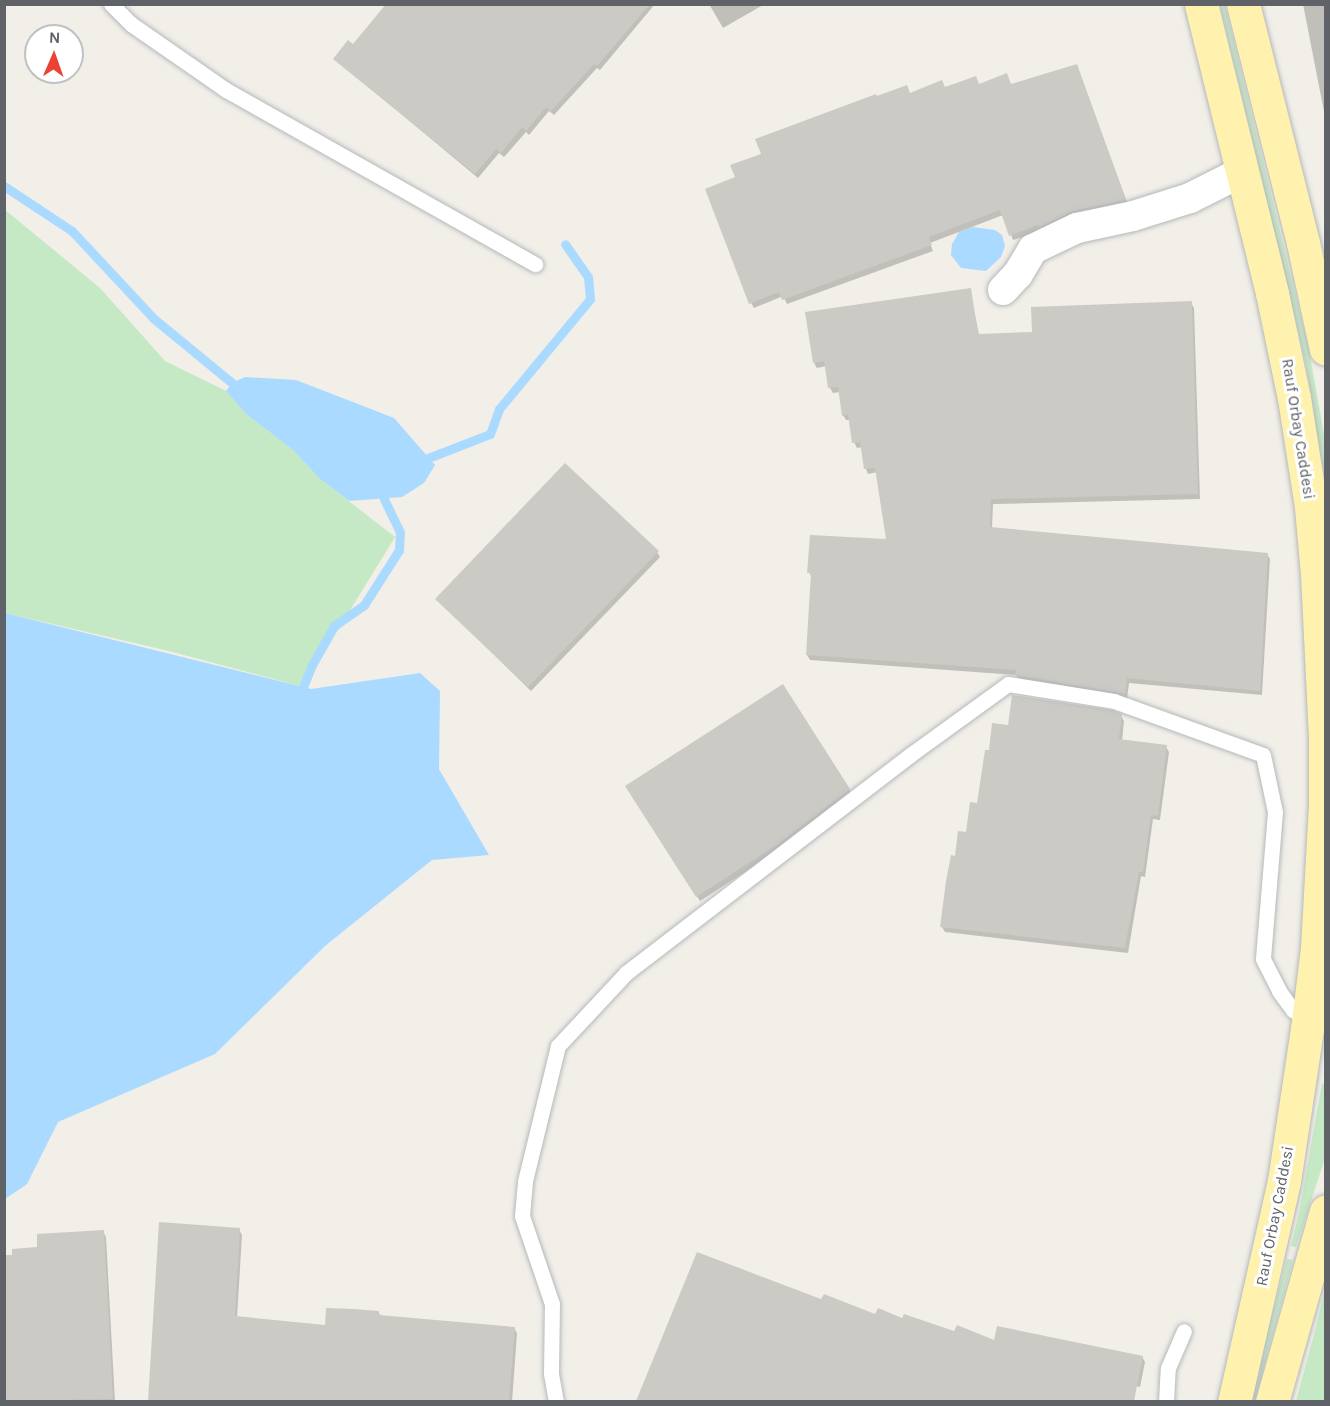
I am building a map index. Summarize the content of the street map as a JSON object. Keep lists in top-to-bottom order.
{
  "streets": {
    "main road": ["Rauf Orbay Caddesi"]
  },
  "north": "top"
}
